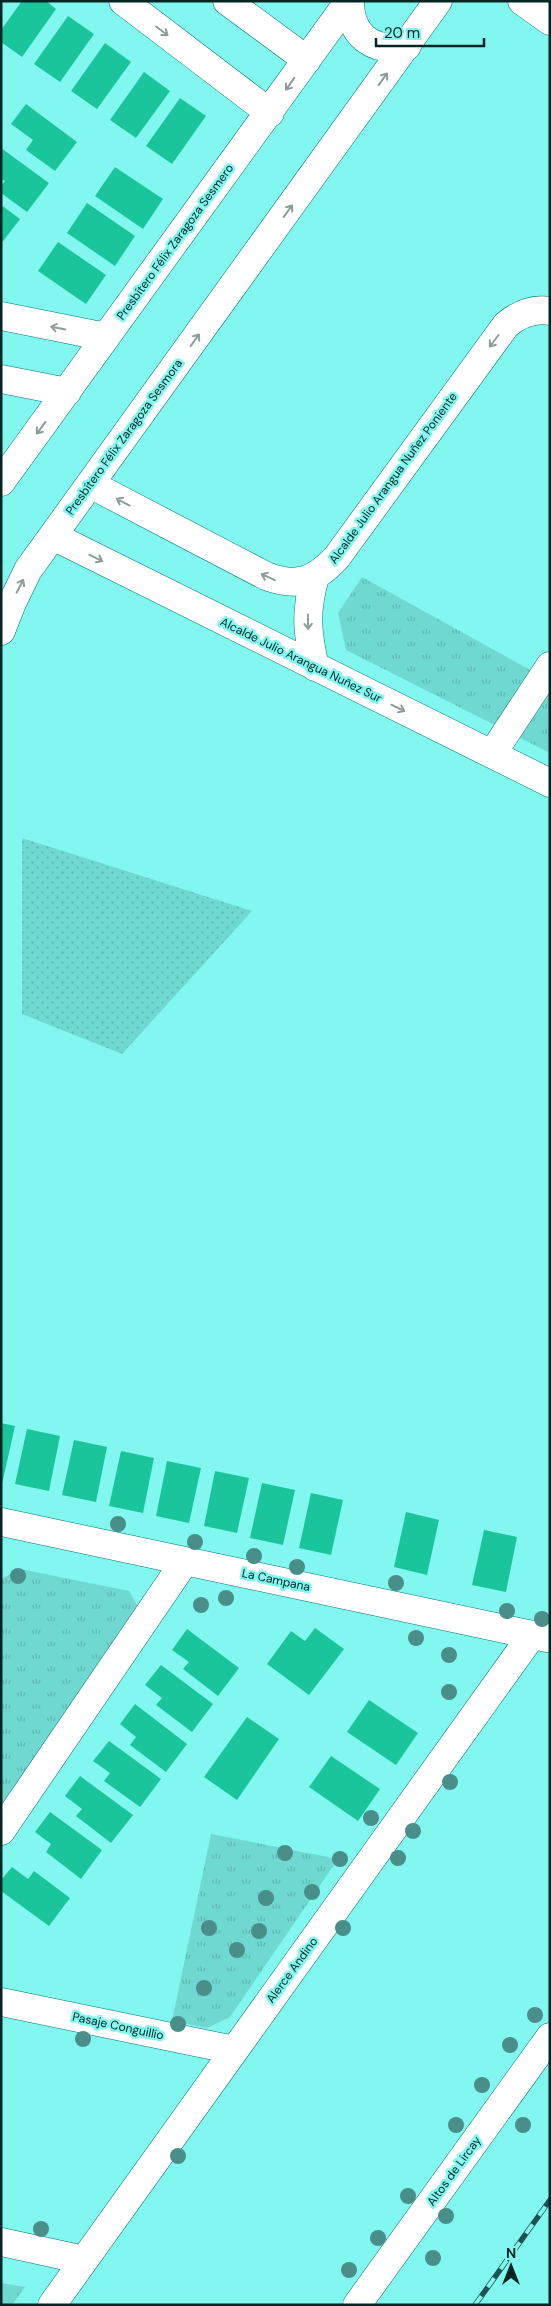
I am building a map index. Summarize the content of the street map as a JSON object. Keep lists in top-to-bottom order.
{
  "streets": {
    "street": [
      "Presbítero Félix Zaragoza Sesmero",
      "Presbítero Félix Zaragoza Sesmora",
      "Alcalde Julio Arangua Nuñez Poniente",
      "Alcalde Julio Arangua Nuñez Sur",
      "La Campana",
      "Alerce Andino",
      "Pasaje Conguillío",
      "Altos de Lircay"
    ]
  },
  "crossings": [
    ["Presbítero Félix Zaragoza Sesmora", "Alcalde Julio Arangua Nuñez Sur"],
    ["La Campana", "Alerce Andino"],
    ["Alerce Andino", "Pasaje Conguillío"]
  ],
  "one_way": ["Presbítero Félix Zaragoza Sesmora", "Alcalde Julio Arangua Nuñez Poniente"],
  "scale_bar": "20 m",
  "north": "top"
}
